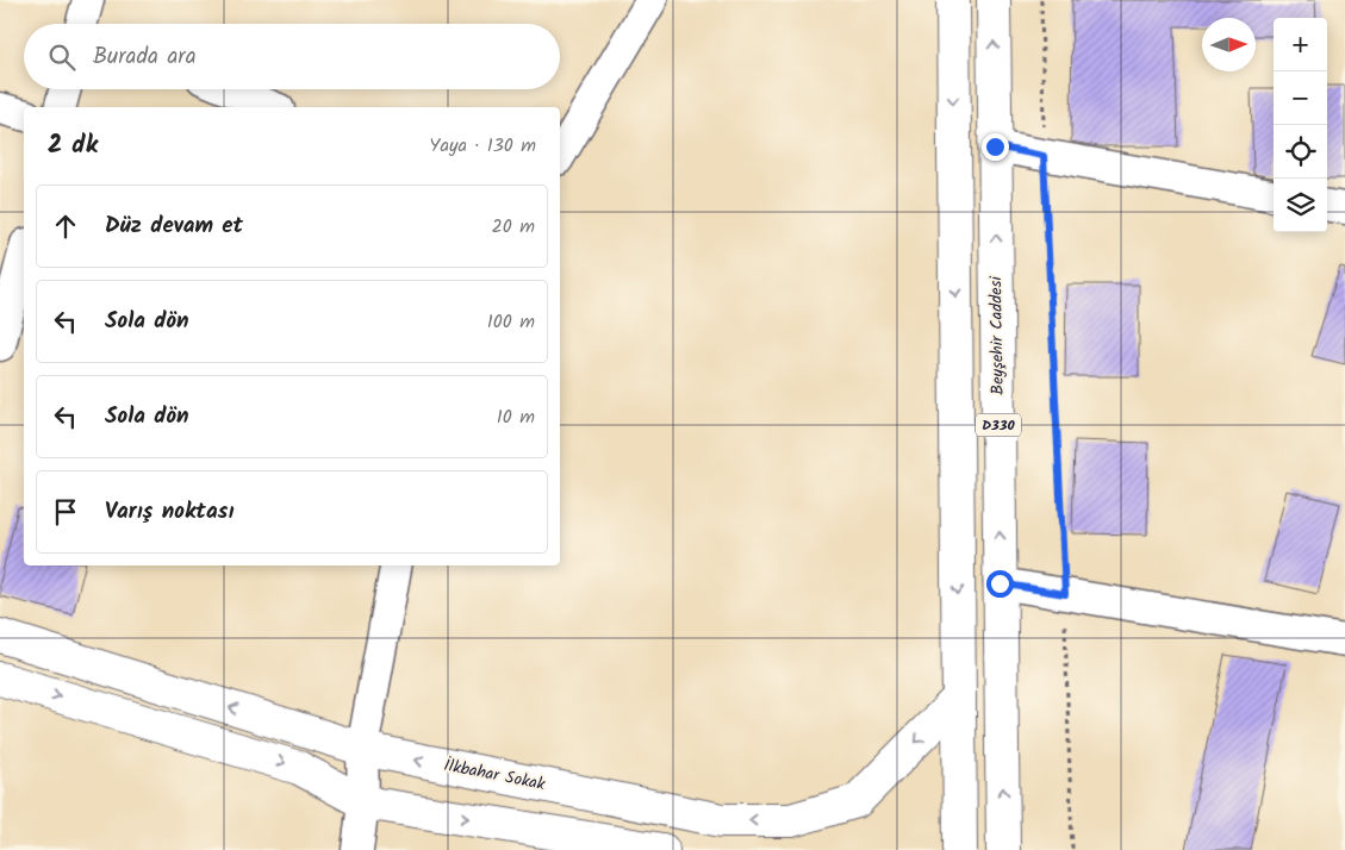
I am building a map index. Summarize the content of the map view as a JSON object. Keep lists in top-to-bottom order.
{
  "streets": {
    "main road": ["Beyşehir Caddesi", "D330", "İlkbahar Sokak"]
  },
  "crossings": [
    ["D330", "İlkbahar Sokak"]
  ],
  "north": "right",
  "page": {
    "map_buttons": ["+", "−"],
    "search": "Burada ara",
    "heading": ["2 dk", "Yaya · 130 m"],
    "list": [
      ["Düz devam et", "20 m"],
      ["Sola dön", "100 m"],
      ["Sola dön", "10 m"],
      "Varış noktası"
    ]
  }
}
